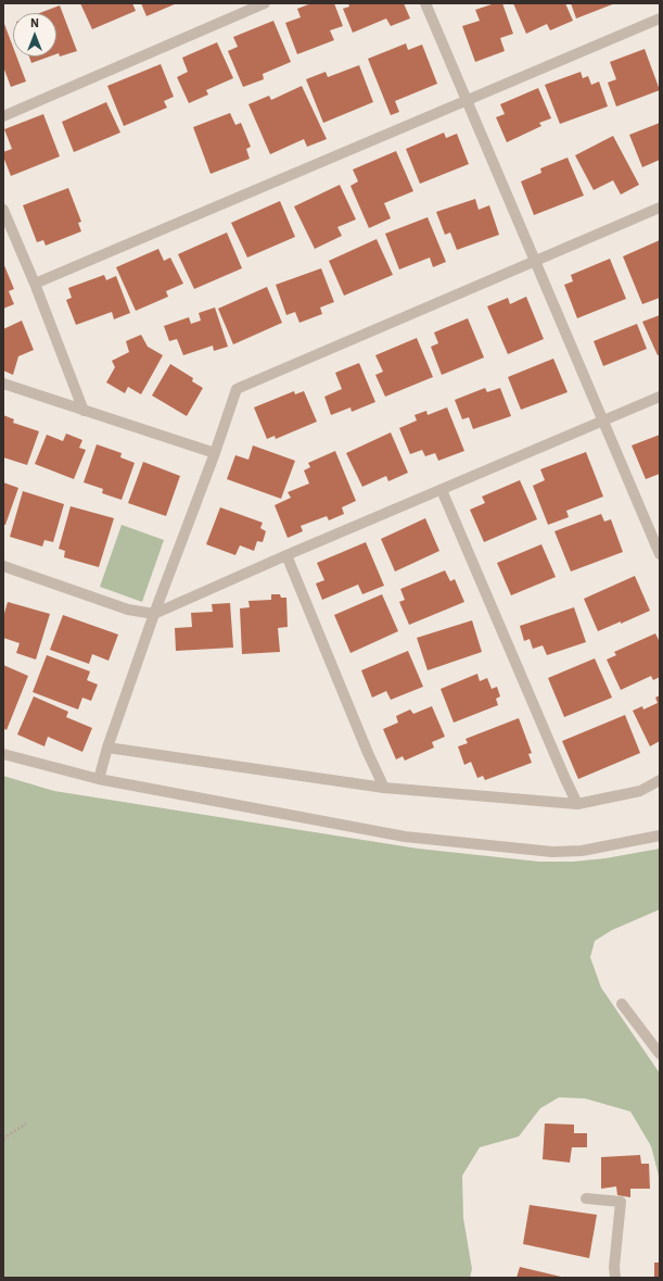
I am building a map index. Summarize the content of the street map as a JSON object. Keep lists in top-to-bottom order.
{
  "north": "top"
}
